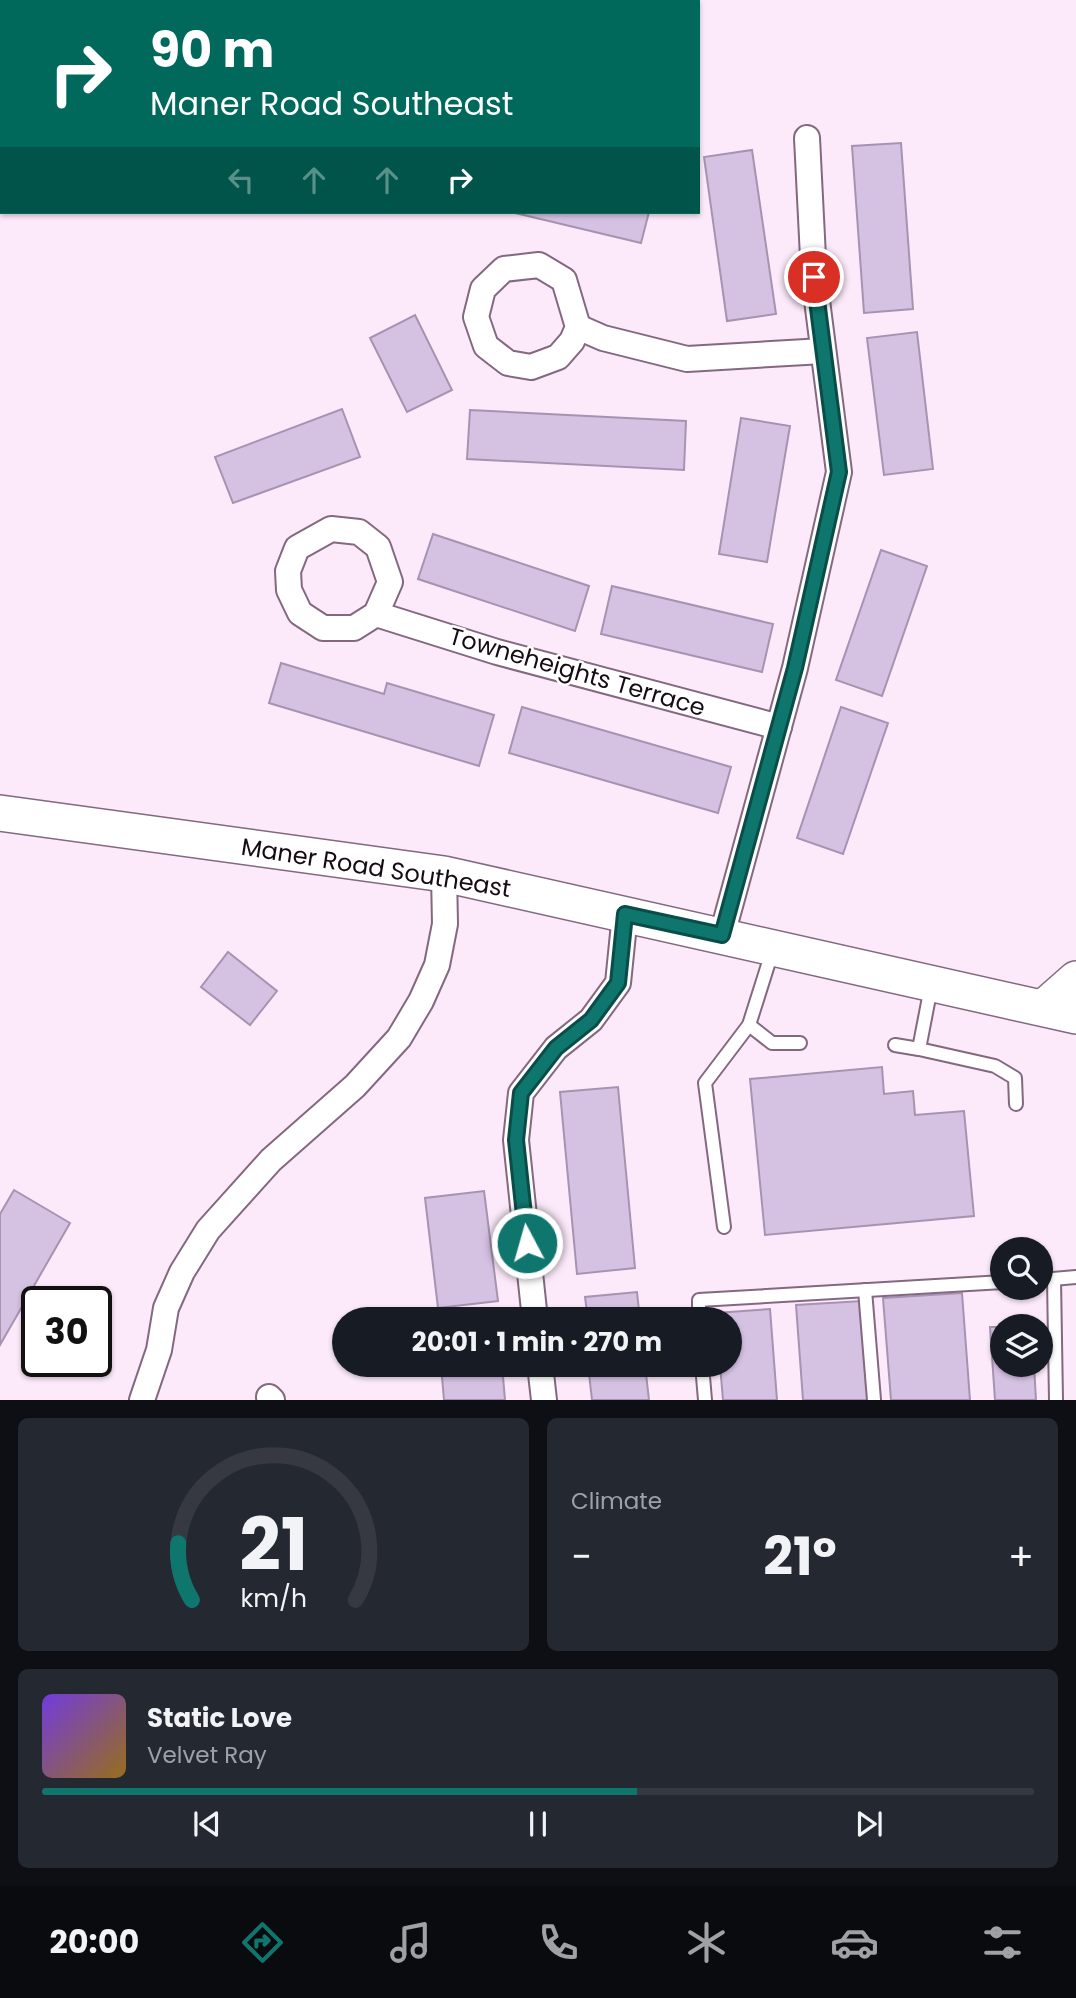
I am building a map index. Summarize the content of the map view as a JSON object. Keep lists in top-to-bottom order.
{
  "streets": {
    "street": ["Towneheights Terrace", "Maner Road Southeast"]
  },
  "page": {
    "turn": ["90 m", "Maner Road Southeast"],
    "limit": "30",
    "trip": "20:01 · 1 min · 270 m",
    "tile": "Climate",
    "heat": ["−", "21°", "+"],
    "song": ["Static Love", "Velvet Ray"],
    "tabs": "20:00",
    "gauge": ["21", "km/h"]
  }
}
